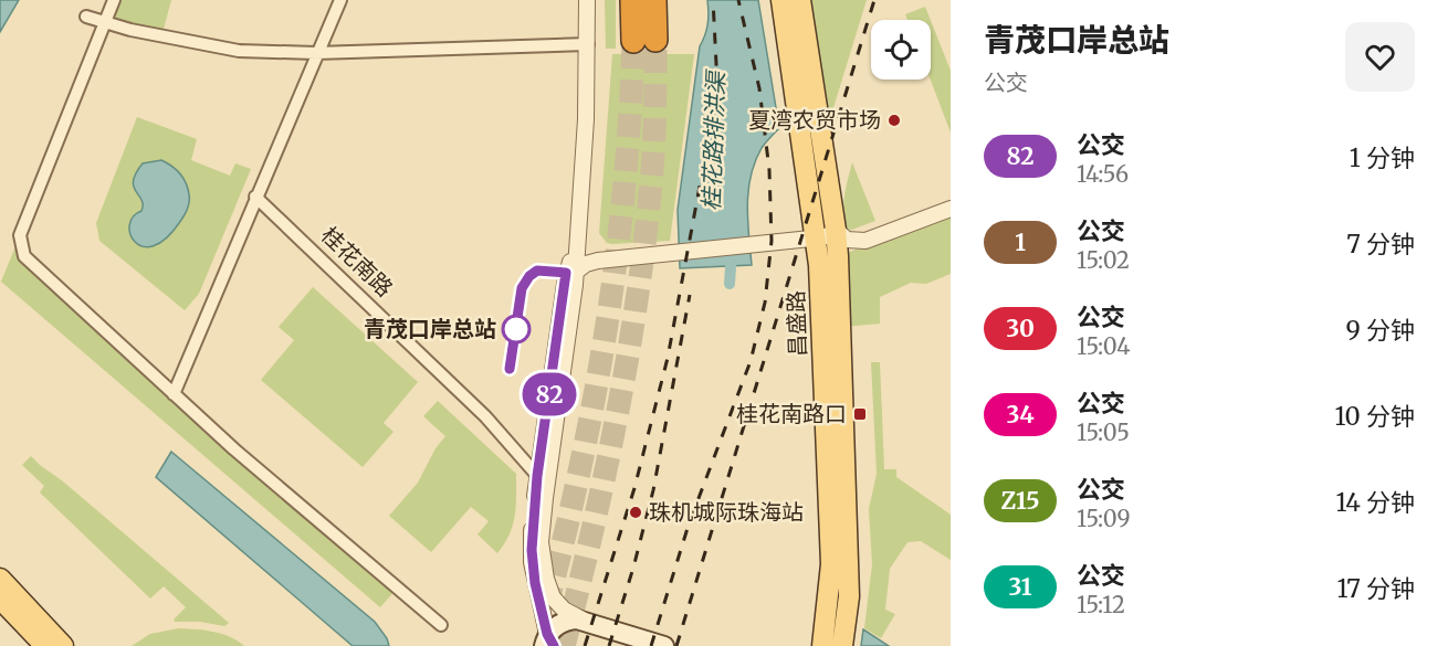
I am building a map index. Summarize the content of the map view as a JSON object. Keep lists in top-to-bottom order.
{
  "streets": {
    "main road": ["昌盛路"],
    "street": ["桂花南路"]
  },
  "water": ["桂花路排洪渠"],
  "places": {
    "other": ["夏湾农贸市场", "青茂口岸总站", "珠机城际珠海站"],
    "transit": ["桂花南路口"]
  },
  "lines": ["bus line 82"],
  "page": {
    "on_map": "82",
    "heading": ["青茂口岸总站", "公交"],
    "list": [
      {
        "mark": "82",
        "name": "公交",
        "note": "14:56",
        "value": "1 分钟"
      },
      {
        "mark": "1",
        "name": "公交",
        "note": "15:02",
        "value": "7 分钟"
      },
      {
        "mark": "30",
        "name": "公交",
        "note": "15:04",
        "value": "9 分钟"
      },
      {
        "mark": "34",
        "name": "公交",
        "note": "15:05",
        "value": "10 分钟"
      },
      {
        "mark": "Z15",
        "name": "公交",
        "note": "15:09",
        "value": "14 分钟"
      },
      {
        "mark": "31",
        "name": "公交",
        "note": "15:12",
        "value": "17 分钟"
      }
    ]
  }
}
